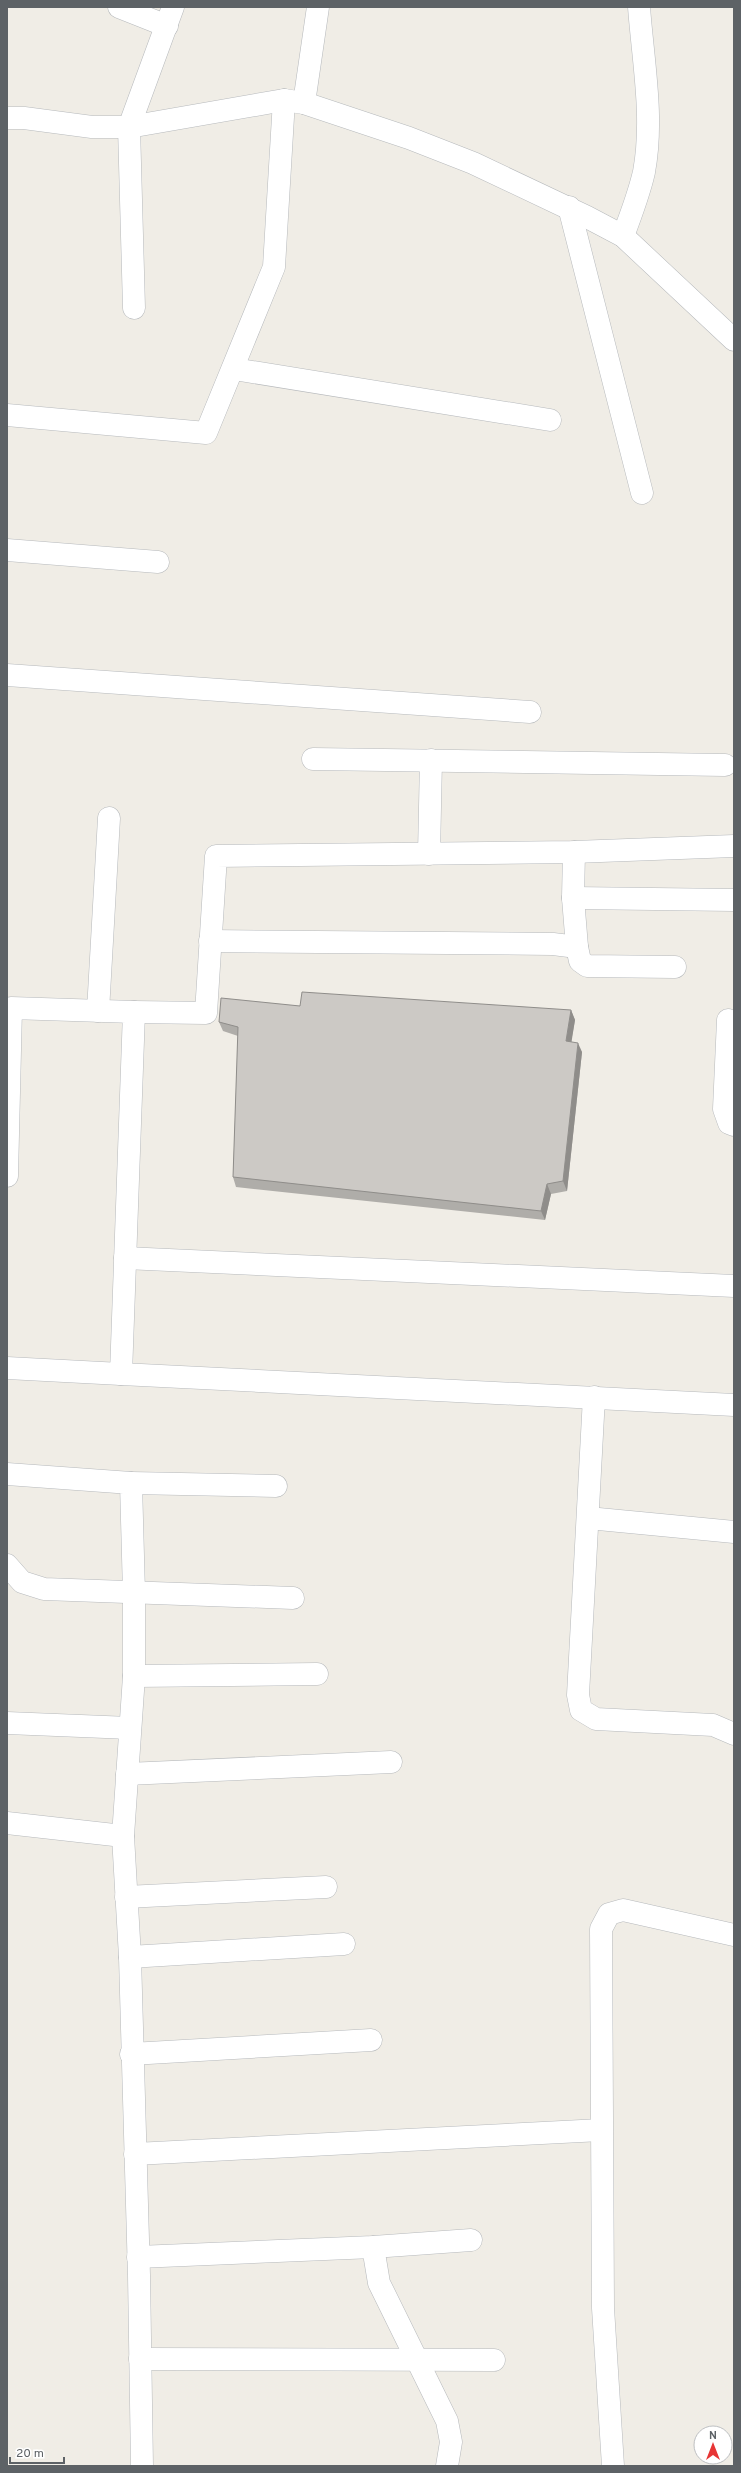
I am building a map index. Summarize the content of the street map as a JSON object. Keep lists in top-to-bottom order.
{
  "scale_bar": "20 m",
  "north": "top"
}
